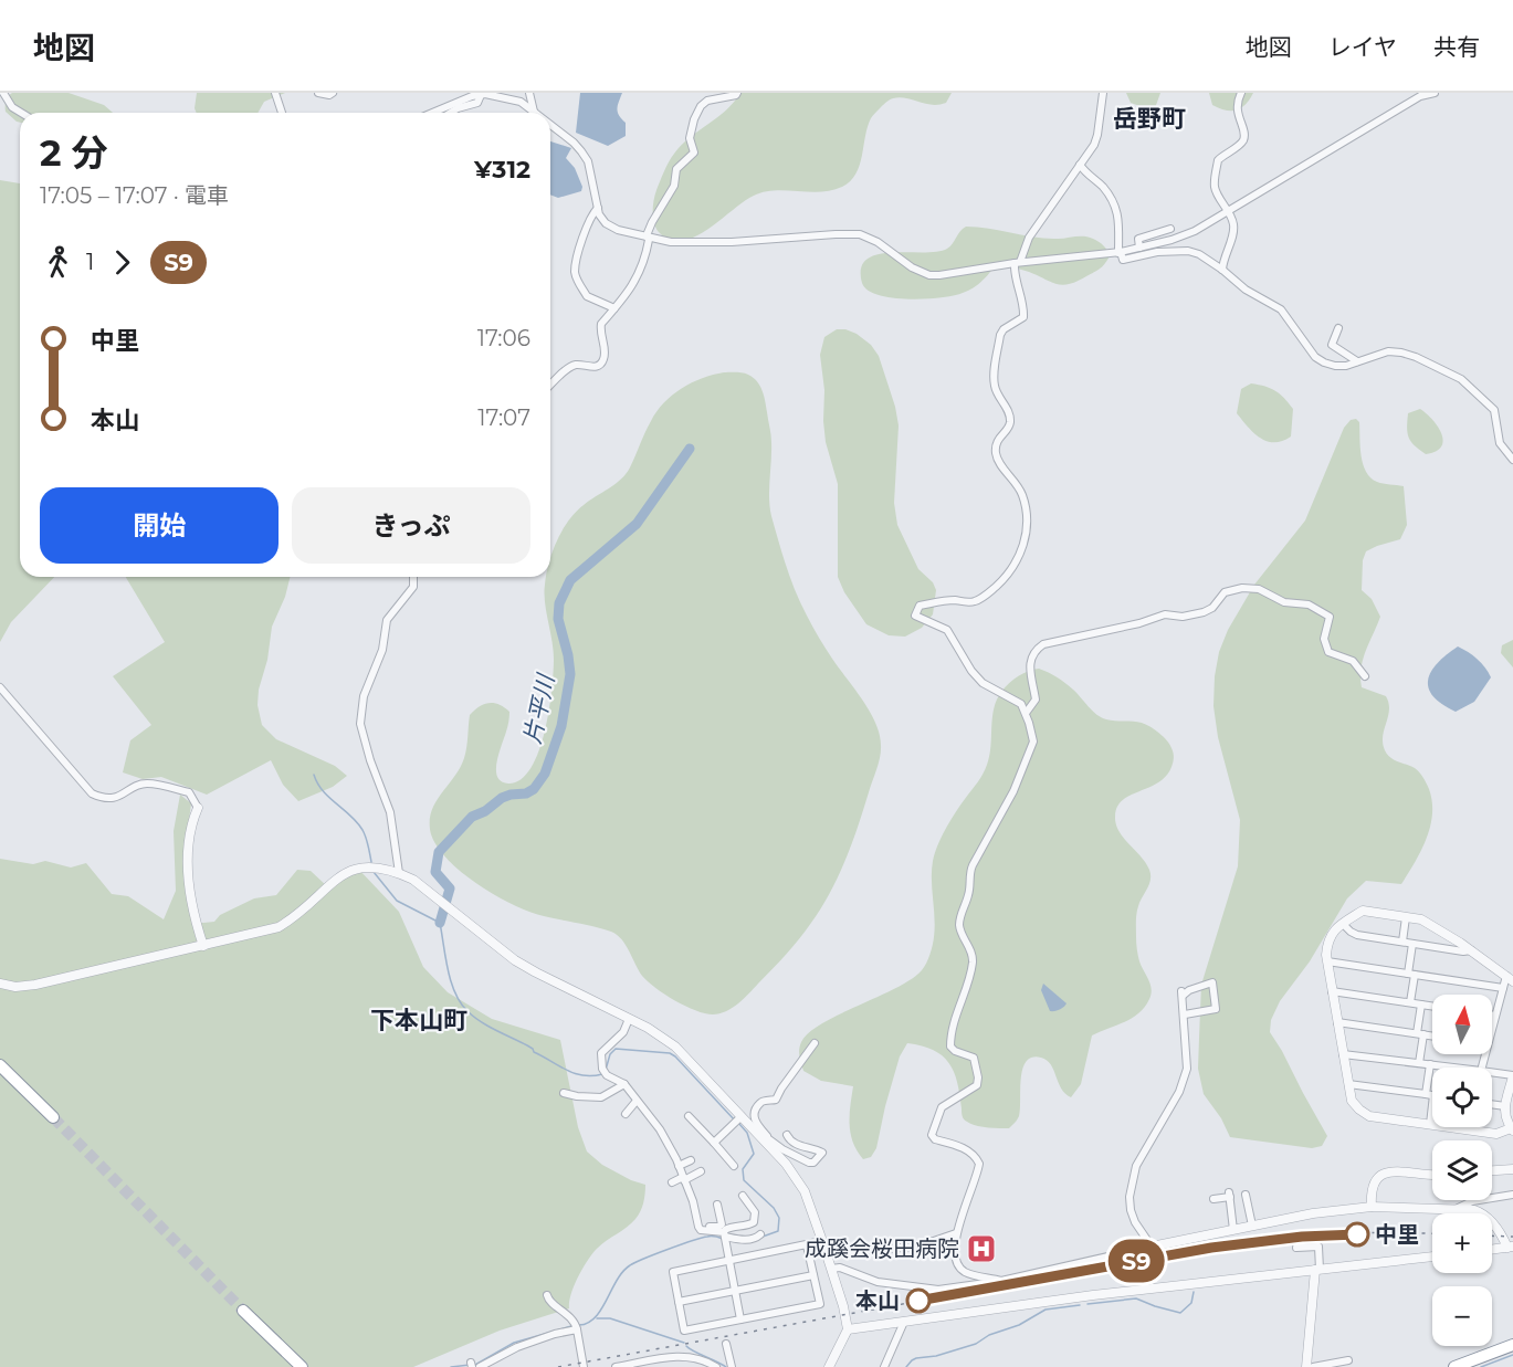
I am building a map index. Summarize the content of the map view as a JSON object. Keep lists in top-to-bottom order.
{
  "districts": ["岳野町", "下本山町"],
  "water": ["片平川"],
  "places": {
    "other": ["中里", "本山"],
    "hospital": ["成蹊会桜田病院"]
  },
  "north": "top",
  "page": {
    "header": "地図",
    "nav": ["地図", "レイヤ", "共有"],
    "on_map": "S9",
    "heading": ["2 分", "17:05 – 17:07 · 電車", "¥312"],
    "legs": ["1", "S9"],
    "list": [
      {
        "name": "中里",
        "value": "17:06"
      },
      {
        "name": "本山",
        "value": "17:07"
      }
    ],
    "buttons": ["開始", "きっぷ"],
    "map_buttons": ["+", "−"]
  }
}
